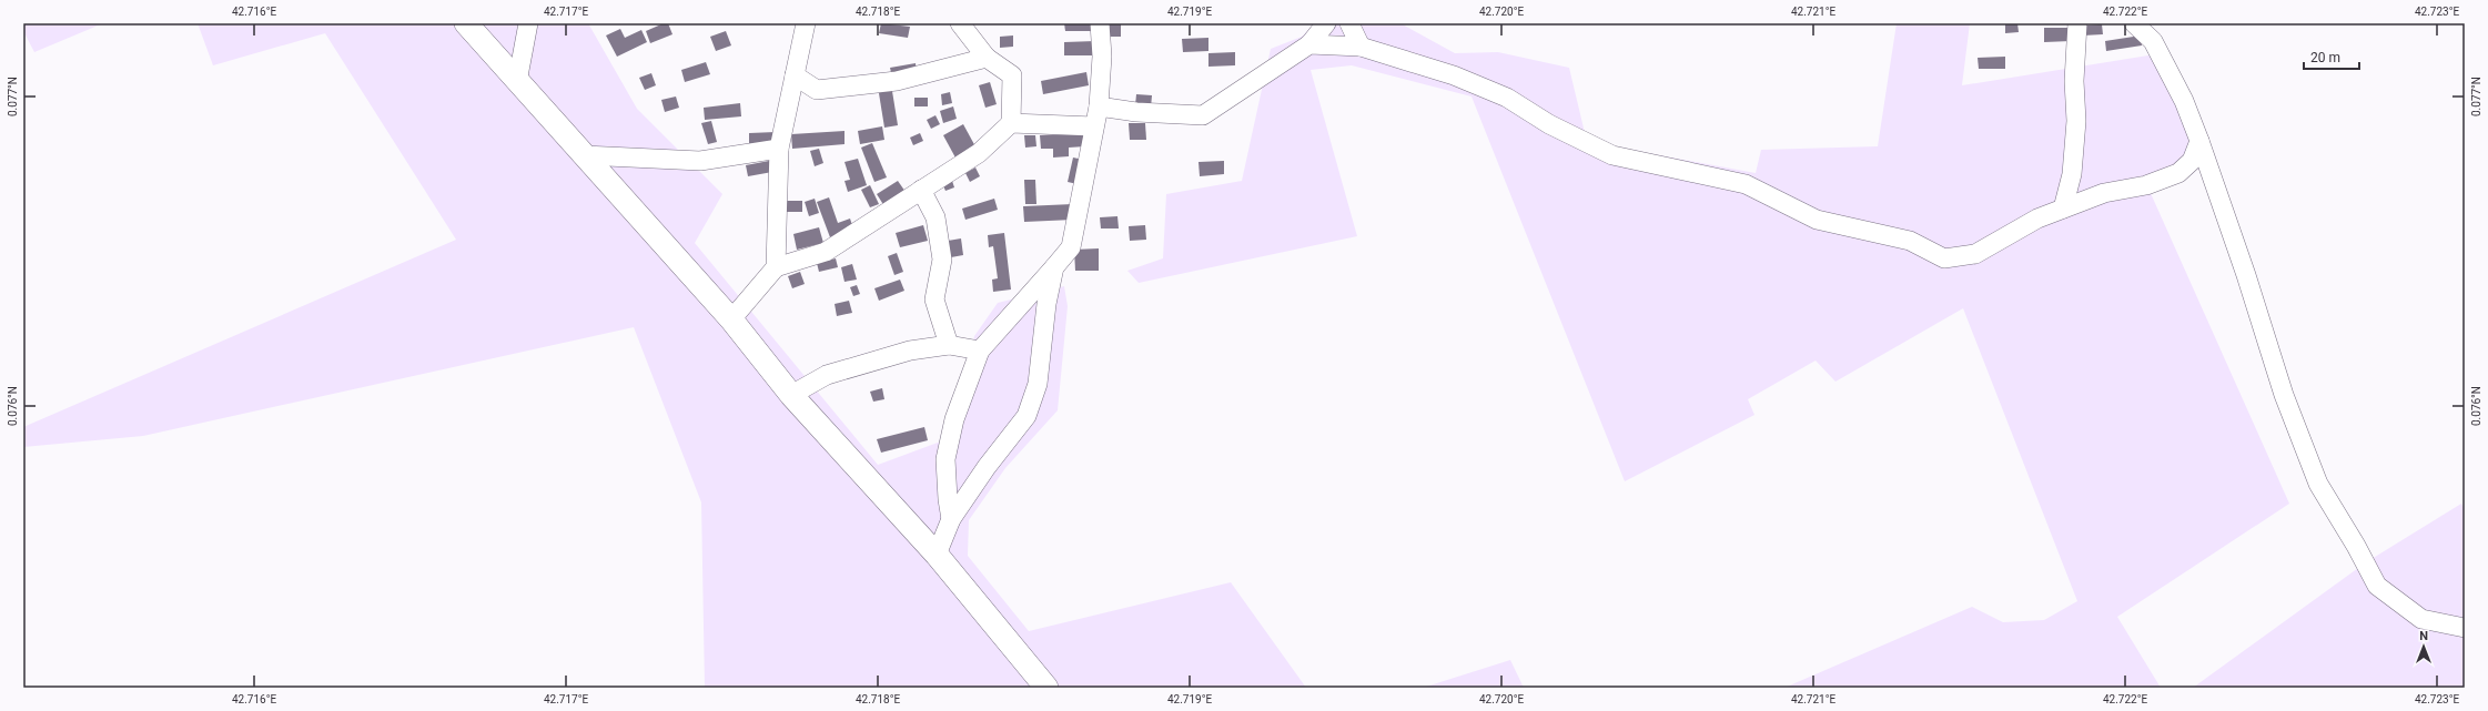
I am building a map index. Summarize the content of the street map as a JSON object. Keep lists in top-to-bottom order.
{
  "scale_bar": "20 m",
  "north": "top",
  "coordinates": [
    "42.716°E",
    "42.717°E",
    "42.718°E",
    "42.719°E",
    "42.720°E",
    "42.721°E",
    "42.722°E",
    "42.723°E",
    "0.077°N",
    "0.076°N"
  ]
}
